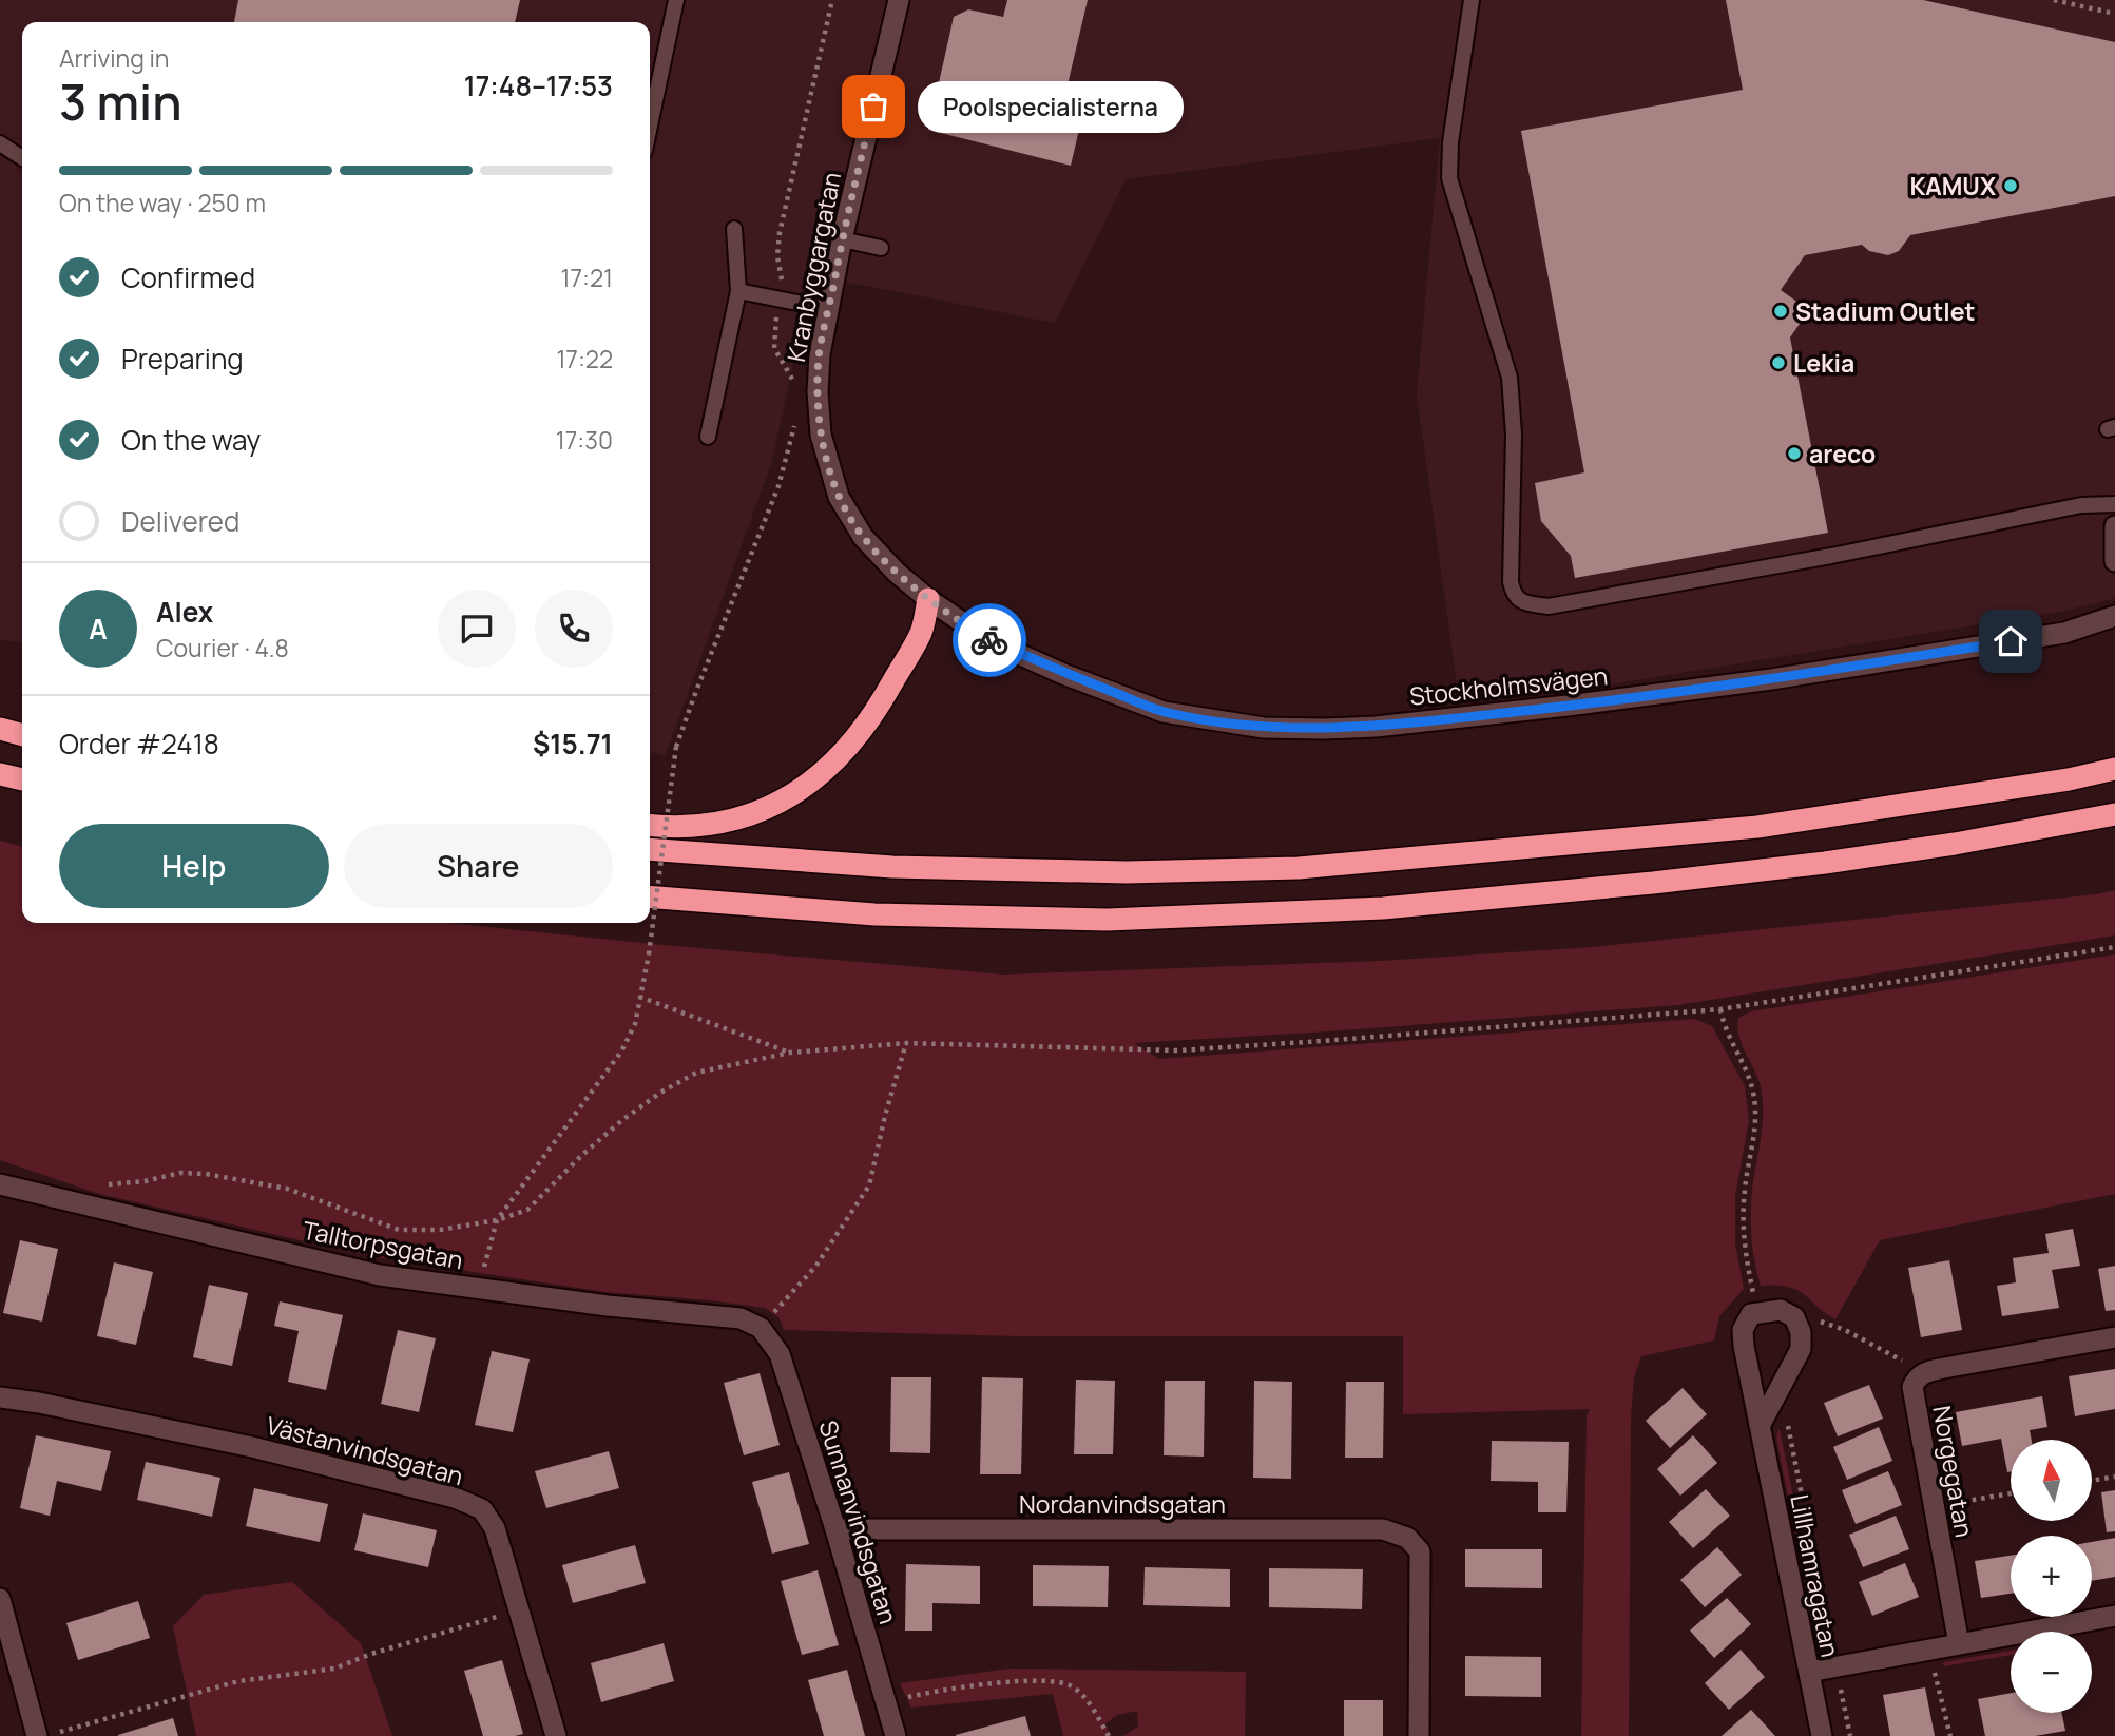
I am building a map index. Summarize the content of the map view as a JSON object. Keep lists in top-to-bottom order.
{
  "streets": {
    "street": [
      "Kranbyggargatan",
      "Stockholmsvägen",
      "Talltorpsgatan",
      "Västanvindsgatan",
      "Norgegatan",
      "Nordanvindsgatan",
      "Sunnanvindsgatan",
      "Lillhamragatan"
    ]
  },
  "crossings": [
    ["Kranbyggargatan", "Stockholmsvägen"],
    ["Talltorpsgatan", "Sunnanvindsgatan"],
    ["Nordanvindsgatan", "Sunnanvindsgatan"]
  ],
  "places": [
    "Poolspecialisterna",
    "KAMUX",
    "Stadium Outlet",
    "Lekia",
    "areco"
  ],
  "north": "top",
  "page": {
    "heading": ["3 min", "Arriving in", "17:48–17:53"],
    "panel": [
      "Alex",
      "Courier · 4.8",
      "Order #2418",
      "$15.71"
    ],
    "bubble": "Poolspecialisterna",
    "bar": "On the way · 250 m",
    "list": [
      ["Confirmed", "17:21"],
      ["Preparing", "17:22"],
      ["On the way", "17:30"],
      "Delivered"
    ],
    "round": "A",
    "buttons": ["Help", "Share"],
    "map_buttons": ["+", "−"]
  }
}
